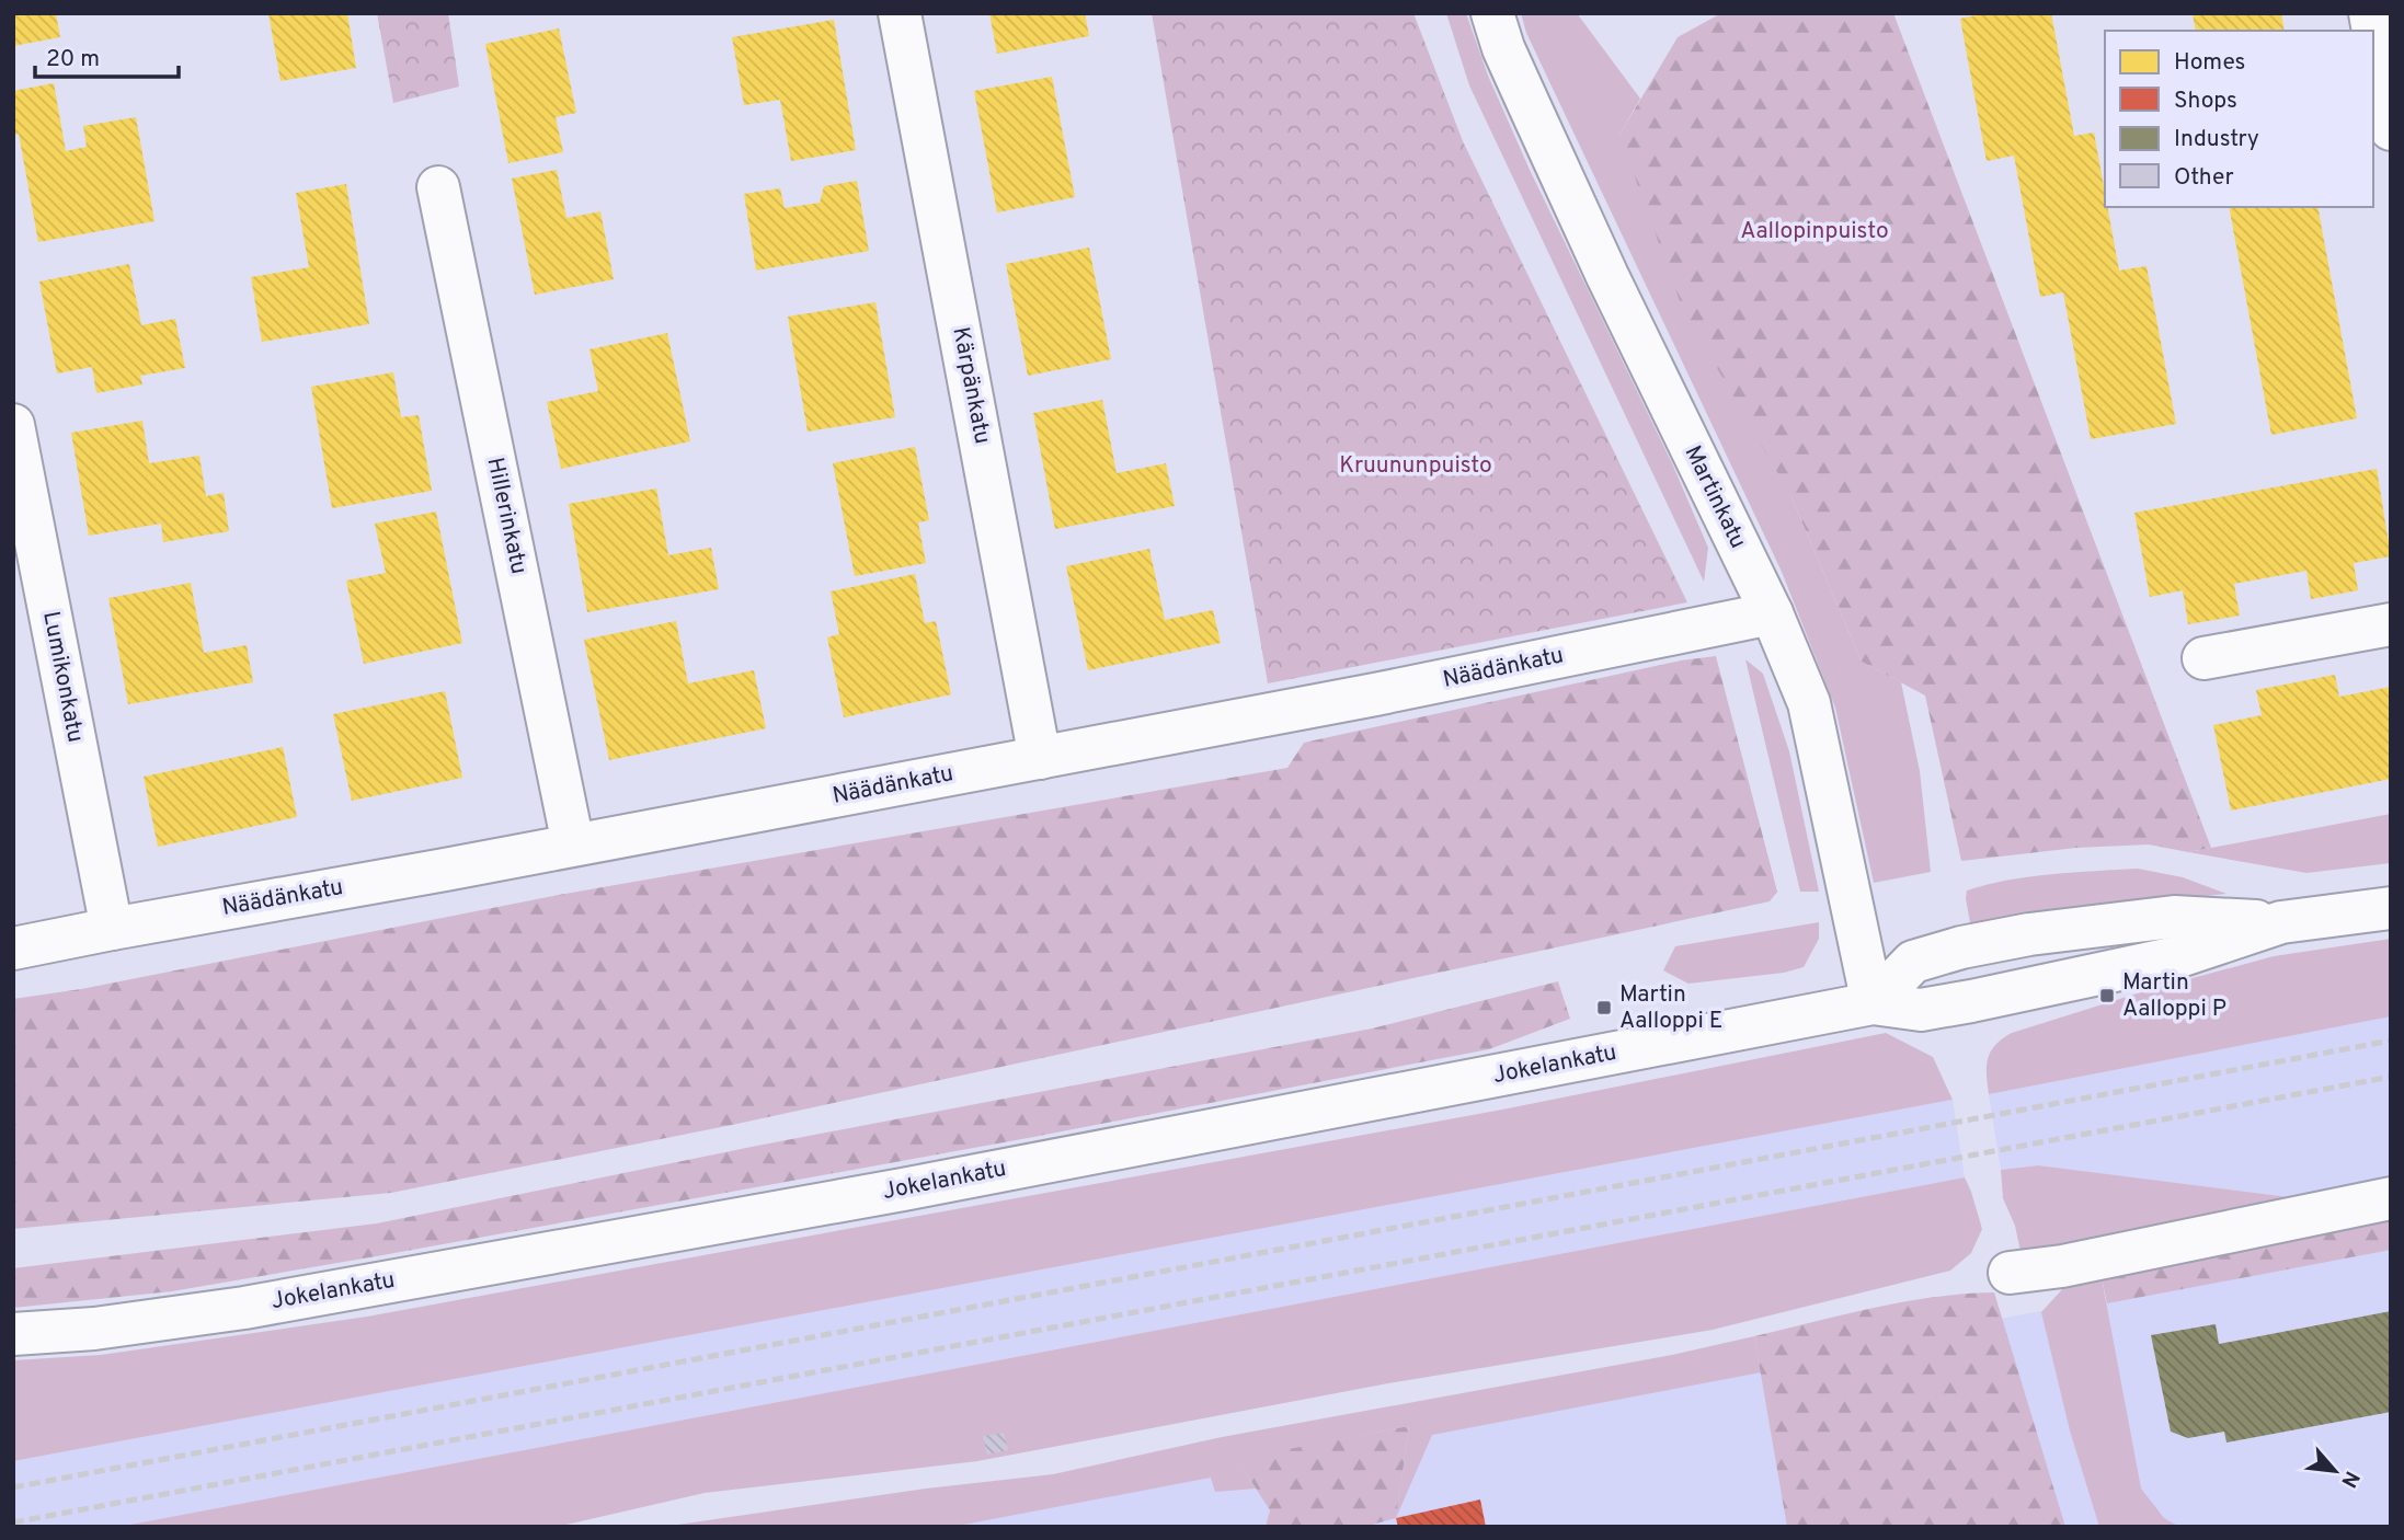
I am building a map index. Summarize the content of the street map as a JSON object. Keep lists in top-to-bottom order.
{
  "streets": {
    "street": [
      "Kärpänkatu",
      "Martinkatu",
      "Hillerinkatu",
      "Näädänkatu",
      "Lumikonkatu",
      "Jokelankatu"
    ]
  },
  "crossings": [
    ["Kärpänkatu", "Näädänkatu"],
    ["Martinkatu", "Näädänkatu"],
    ["Martinkatu", "Jokelankatu"],
    ["Hillerinkatu", "Näädänkatu"],
    ["Näädänkatu", "Lumikonkatu"]
  ],
  "parks": ["Aallopinpuisto", "Kruununpuisto"],
  "places": {
    "transit": ["Martin Aalloppi P", "Martin Aalloppi E"]
  },
  "legend": [
    "Homes",
    "Shops",
    "Industry",
    "Other"
  ],
  "scale_bar": "20 m",
  "north": "bottom right"
}
